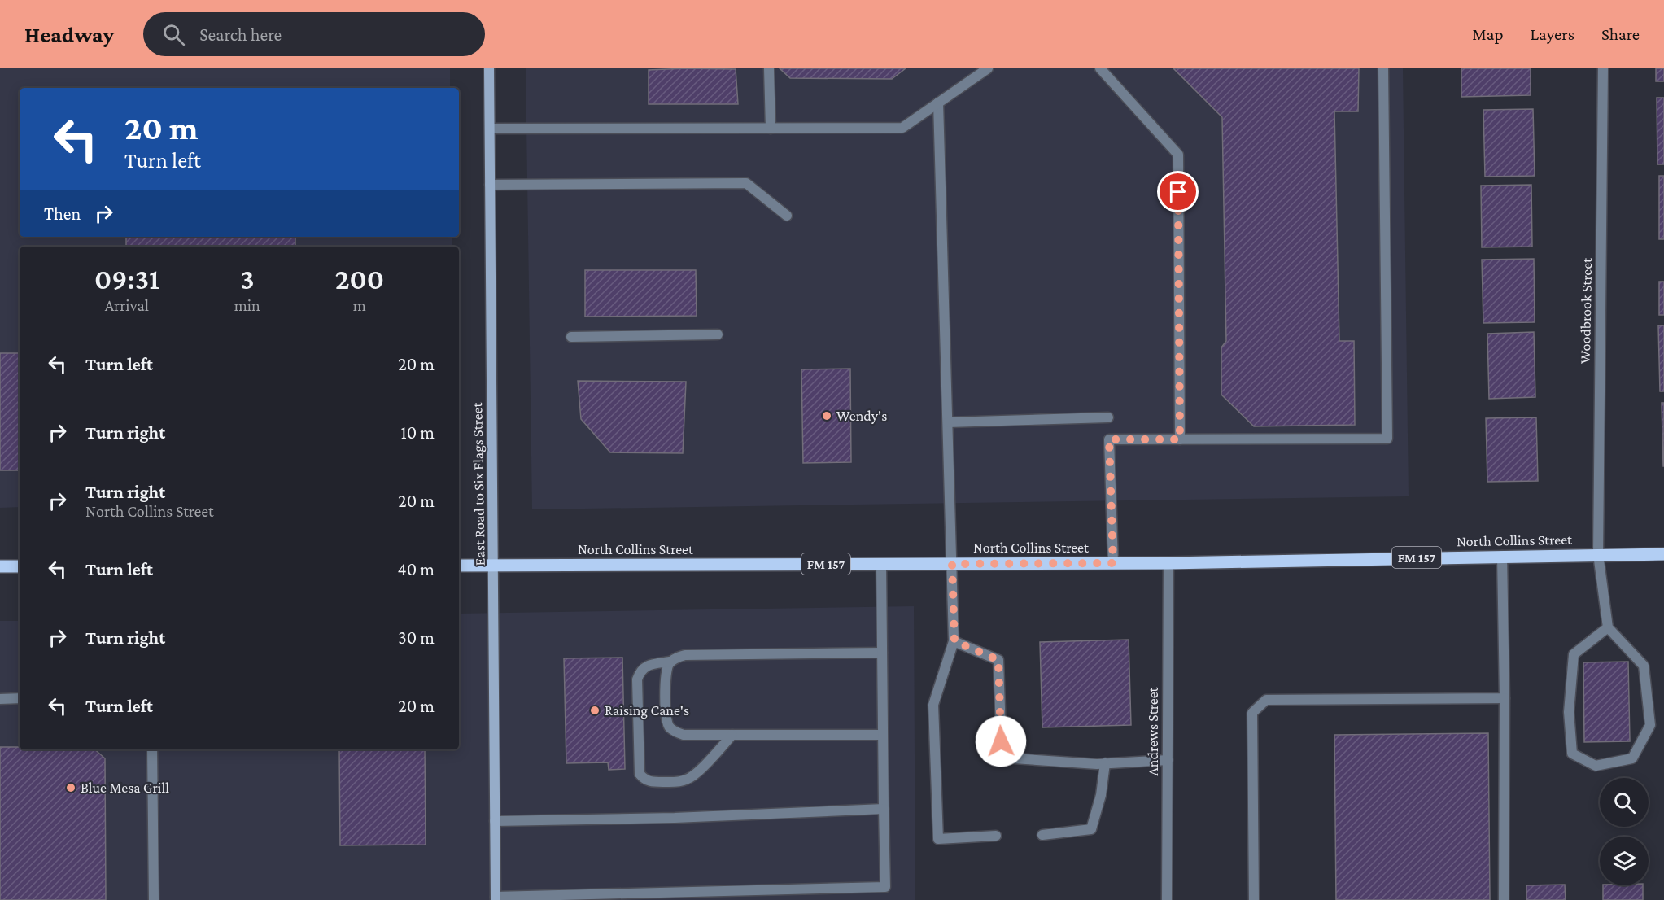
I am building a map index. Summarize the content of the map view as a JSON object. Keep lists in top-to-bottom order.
{
  "streets": {
    "main road": ["North Collins Street", "FM 157"],
    "street": ["Woodbrook Street", "East Road to Six Flags Street", "Andrews Street"]
  },
  "crossings": [
    ["Woodbrook Street", "North Collins Street"],
    ["East Road to Six Flags Street", "North Collins Street"],
    ["North Collins Street", "Andrews Street"]
  ],
  "places": ["Wendy's", "Raising Cane's", "Blue Mesa Grill"],
  "page": {
    "header": "Headway",
    "search": "Search here",
    "nav": ["Map", "Layers", "Share"],
    "turn": ["20 m", "Turn left"],
    "then": "Then",
    "eta": [
      "09:31",
      "Arrival",
      "3",
      "min",
      "200",
      "m"
    ],
    "list": [
      {
        "name": "Turn left",
        "value": "20 m"
      },
      {
        "name": "Turn right",
        "value": "10 m"
      },
      {
        "name": "Turn right",
        "note": "North Collins Street",
        "value": "20 m"
      },
      {
        "name": "Turn left",
        "value": "40 m"
      },
      {
        "name": "Turn right",
        "value": "30 m"
      },
      {
        "name": "Turn left",
        "value": "20 m"
      }
    ]
  }
}
